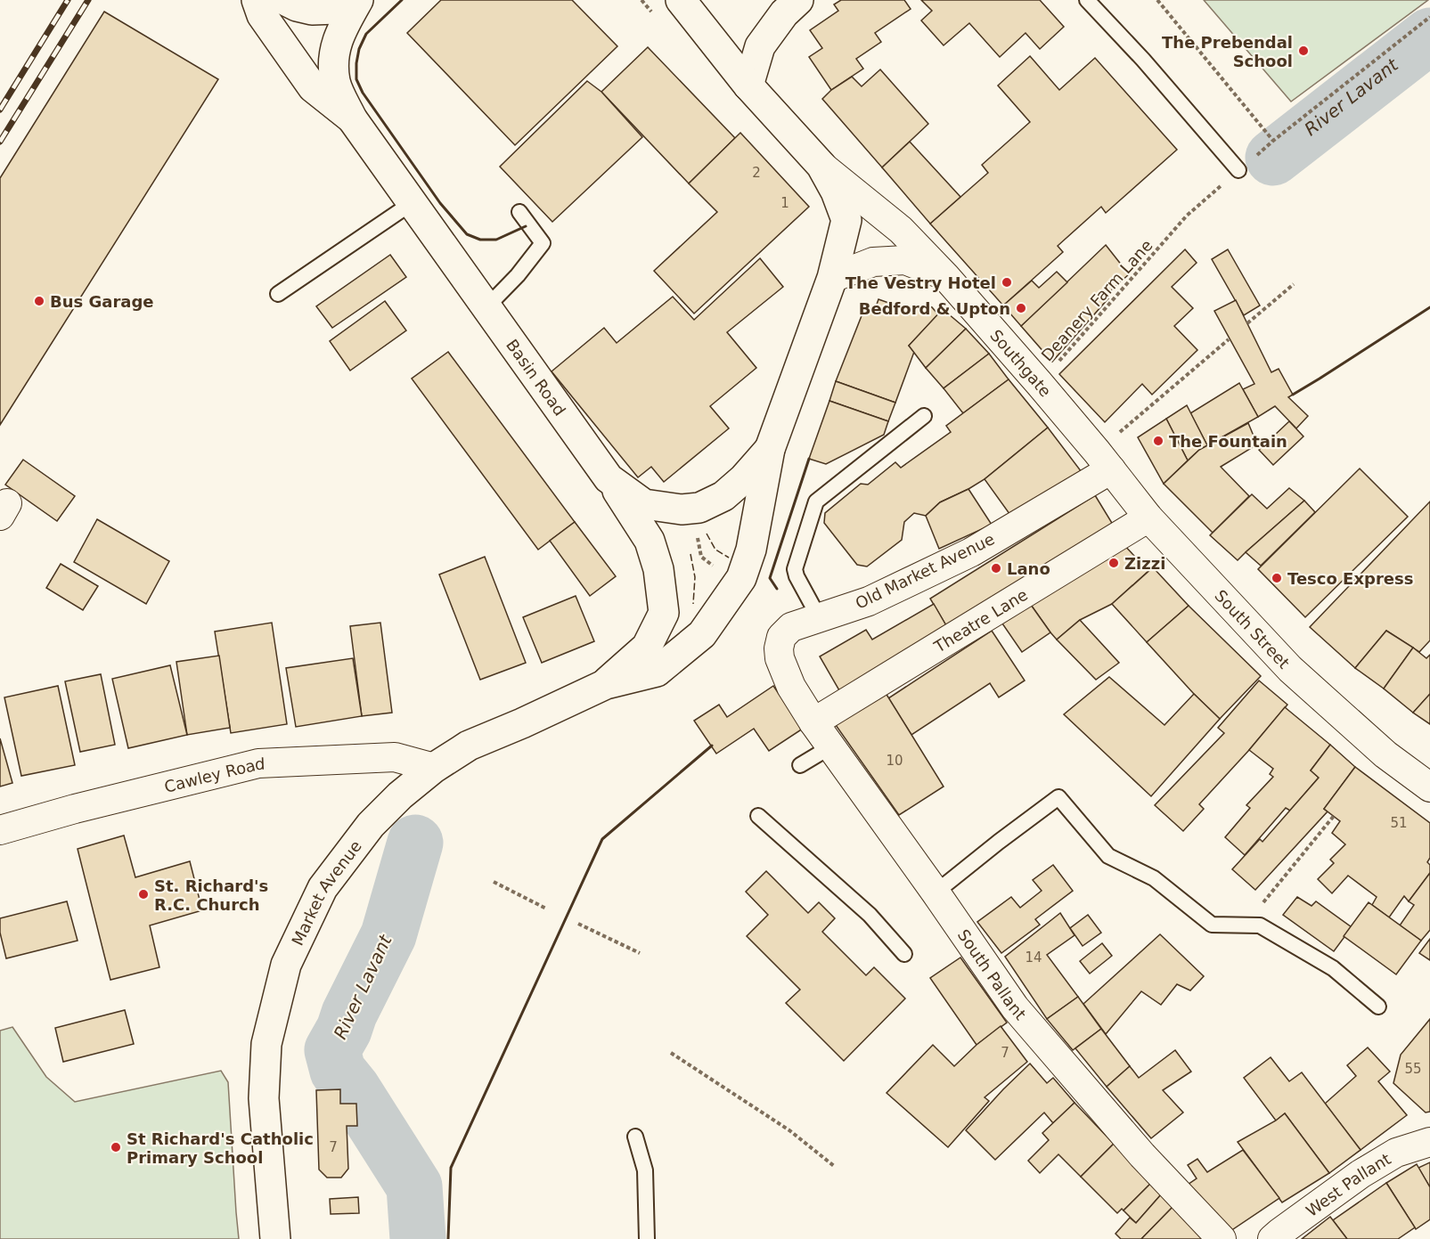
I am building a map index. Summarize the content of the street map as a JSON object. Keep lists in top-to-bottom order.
{
  "streets": {
    "main road": ["Southgate", "Basin Road", "Market Avenue"],
    "street": [
      "Old Market Avenue",
      "Theatre Lane",
      "South Street",
      "Cawley Road",
      "South Pallant",
      "West Pallant"
    ],
    "path": ["Deanery Farm Lane"]
  },
  "crossings": [
    ["Deanery Farm Lane", "Southgate"],
    ["Southgate", "Basin Road"],
    ["Southgate", "Old Market Avenue"],
    ["Southgate", "South Street"],
    ["Old Market Avenue", "South Street"],
    ["Old Market Avenue", "South Pallant"],
    ["Theatre Lane", "South Street"],
    ["Theatre Lane", "South Pallant"],
    ["Cawley Road", "Market Avenue"]
  ],
  "water": ["River Lavant"],
  "places": [
    "The Prebendal School",
    "The Vestry Hotel",
    "Bus Garage",
    "Bedford & Upton",
    "The Fountain",
    "Zizzi",
    "Lano",
    "Tesco Express",
    "St. Richard's R.C. Church",
    "St Richard's Catholic Primary School"
  ],
  "house_numbers": [
    "2",
    "1",
    "10",
    "51",
    "14",
    "7",
    "55",
    "7"
  ]
}
